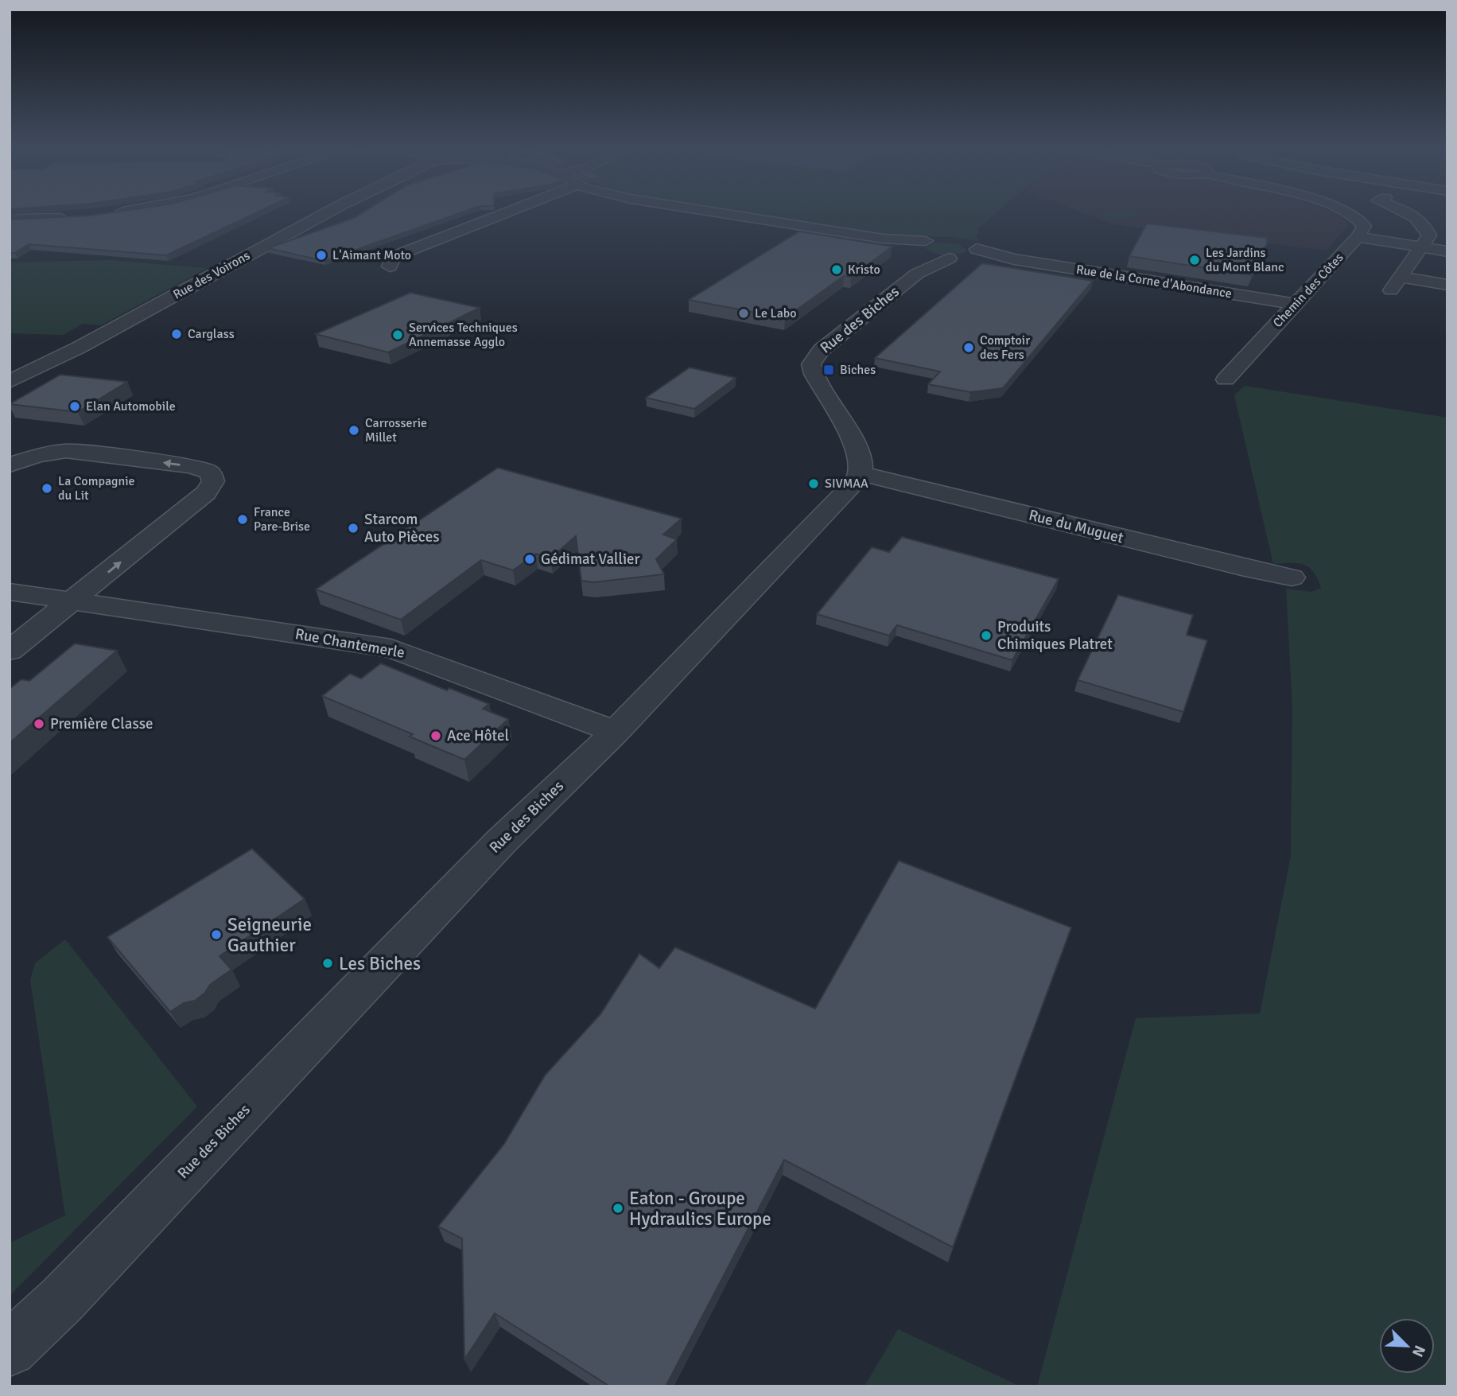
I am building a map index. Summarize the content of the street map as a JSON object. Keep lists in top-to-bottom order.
{
  "streets": {
    "street": [
      "Rue des Voirons",
      "Rue de la Corne d'Abondance",
      "Chemin des Côtes",
      "Rue des Biches",
      "Rue du Muguet",
      "Rue Chantemerle"
    ]
  },
  "crossings": [
    ["Rue de la Corne d'Abondance", "Chemin des Côtes"],
    ["Rue de la Corne d'Abondance", "Rue des Biches"],
    ["Rue des Biches", "Rue du Muguet"],
    ["Rue des Biches", "Rue Chantemerle"]
  ],
  "places": {
    "other": [
      "L'Aimant Moto",
      "Les Jardins du Mont Blanc",
      "Kristo",
      "Le Labo",
      "Carglass",
      "Services Techniques Annemasse Agglo",
      "Comptoir des Fers",
      "Elan Automobile",
      "Carrosserie Millet",
      "SIVMAA",
      "La Compagnie du Lit",
      "France Pare-Brise",
      "Starcom Auto Pièces",
      "Gédimat Vallier",
      "Produits Chimiques Platret",
      "Première Classe",
      "Ace Hôtel",
      "Seigneurie Gauthier",
      "Les Biches",
      "Eaton - Groupe Hydraulics Europe"
    ],
    "transit": ["Biches"]
  },
  "north": "bottom right"
}
